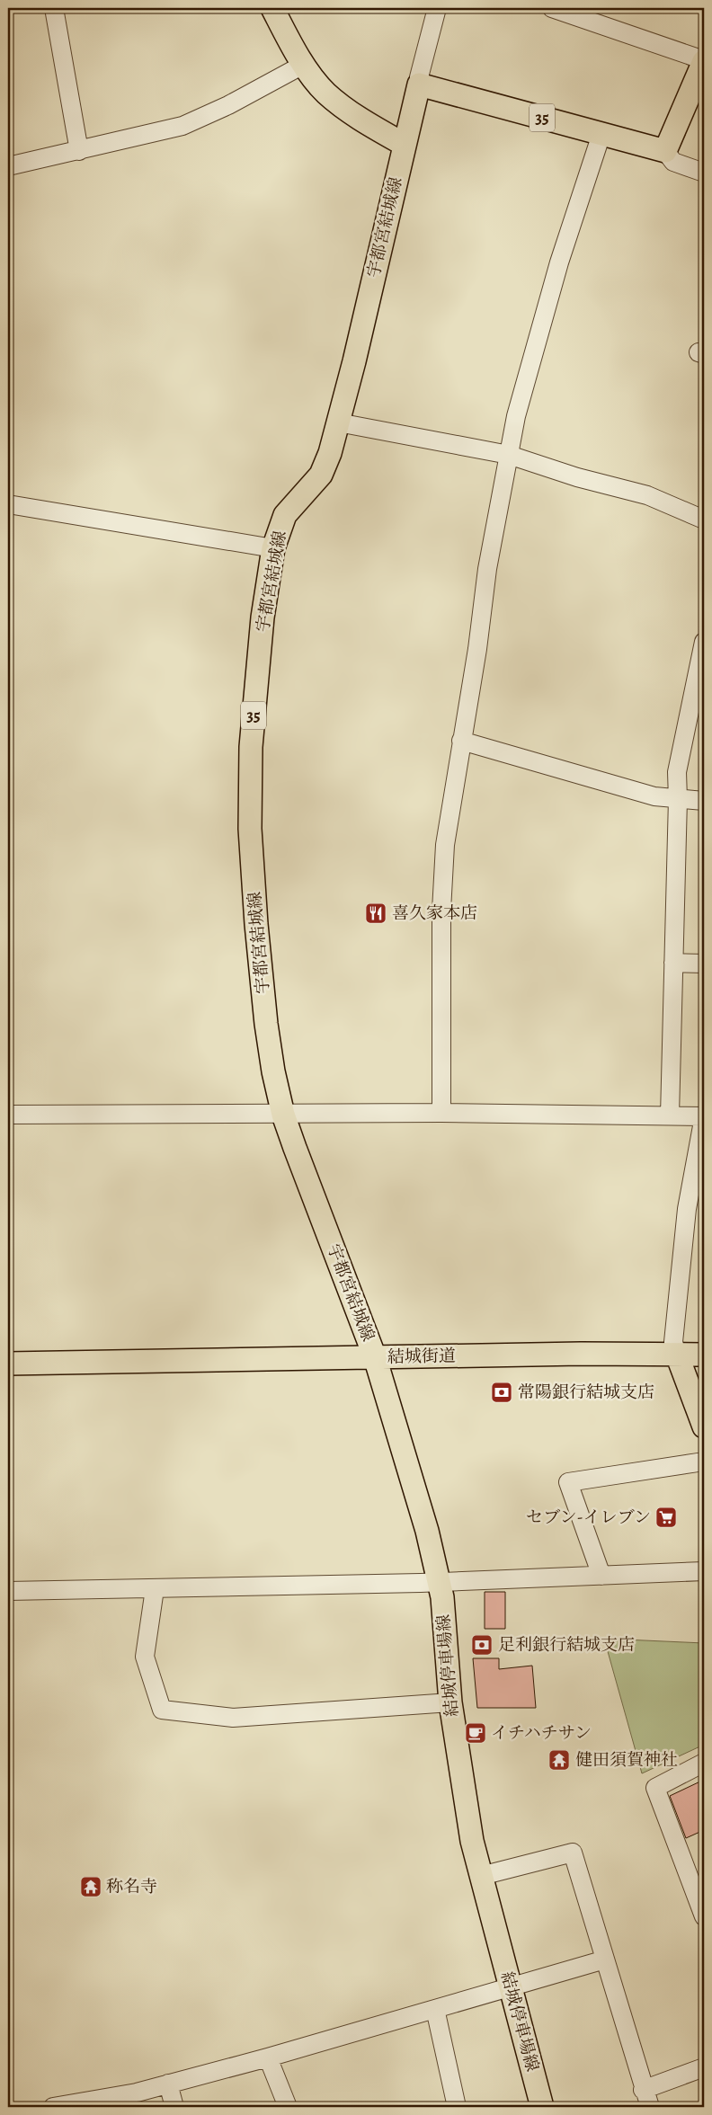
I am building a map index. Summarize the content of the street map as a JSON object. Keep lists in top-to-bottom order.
{
  "streets": {
    "main road": [
      "35",
      "宇都宮結城線",
      "結城街道",
      "結城停車場線"
    ]
  },
  "crossings": [
    ["35", "宇都宮結城線"],
    ["宇都宮結城線", "結城街道"],
    ["宇都宮結城線", "結城停車場線"],
    ["結城街道", "結城停車場線"]
  ],
  "places": {
    "restaurant": ["喜久家本店"],
    "bank": ["常陽銀行結城支店", "足利銀行結城支店"],
    "supermarket": ["セブン-イレブン"],
    "cafe": ["イチハチサン"],
    "temple": ["健田須賀神社", "称名寺"]
  }
}
